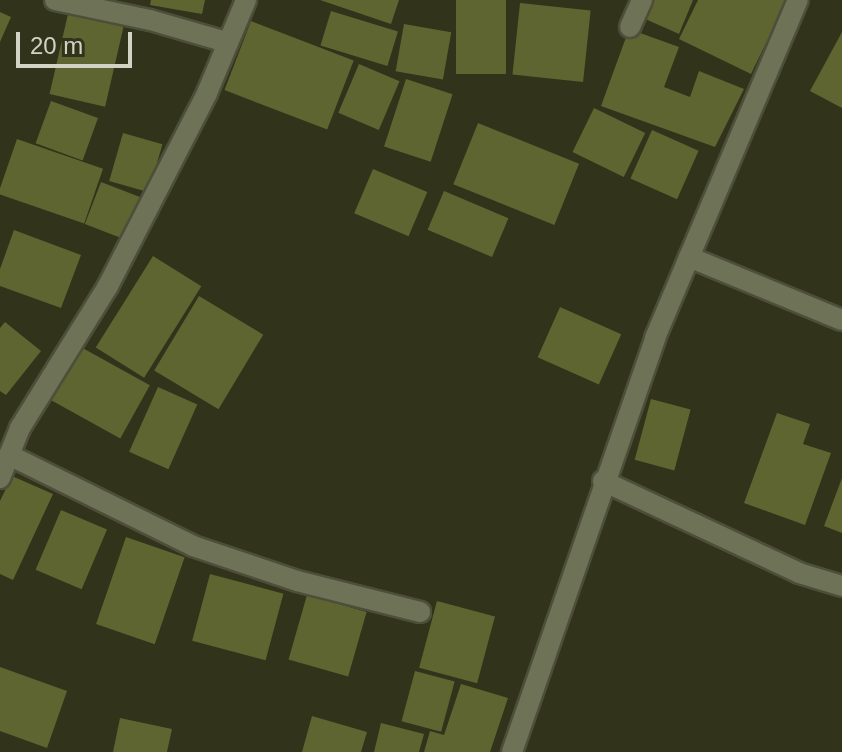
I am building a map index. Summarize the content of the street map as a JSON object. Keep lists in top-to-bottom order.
{
  "scale_bar": "20 m"
}
